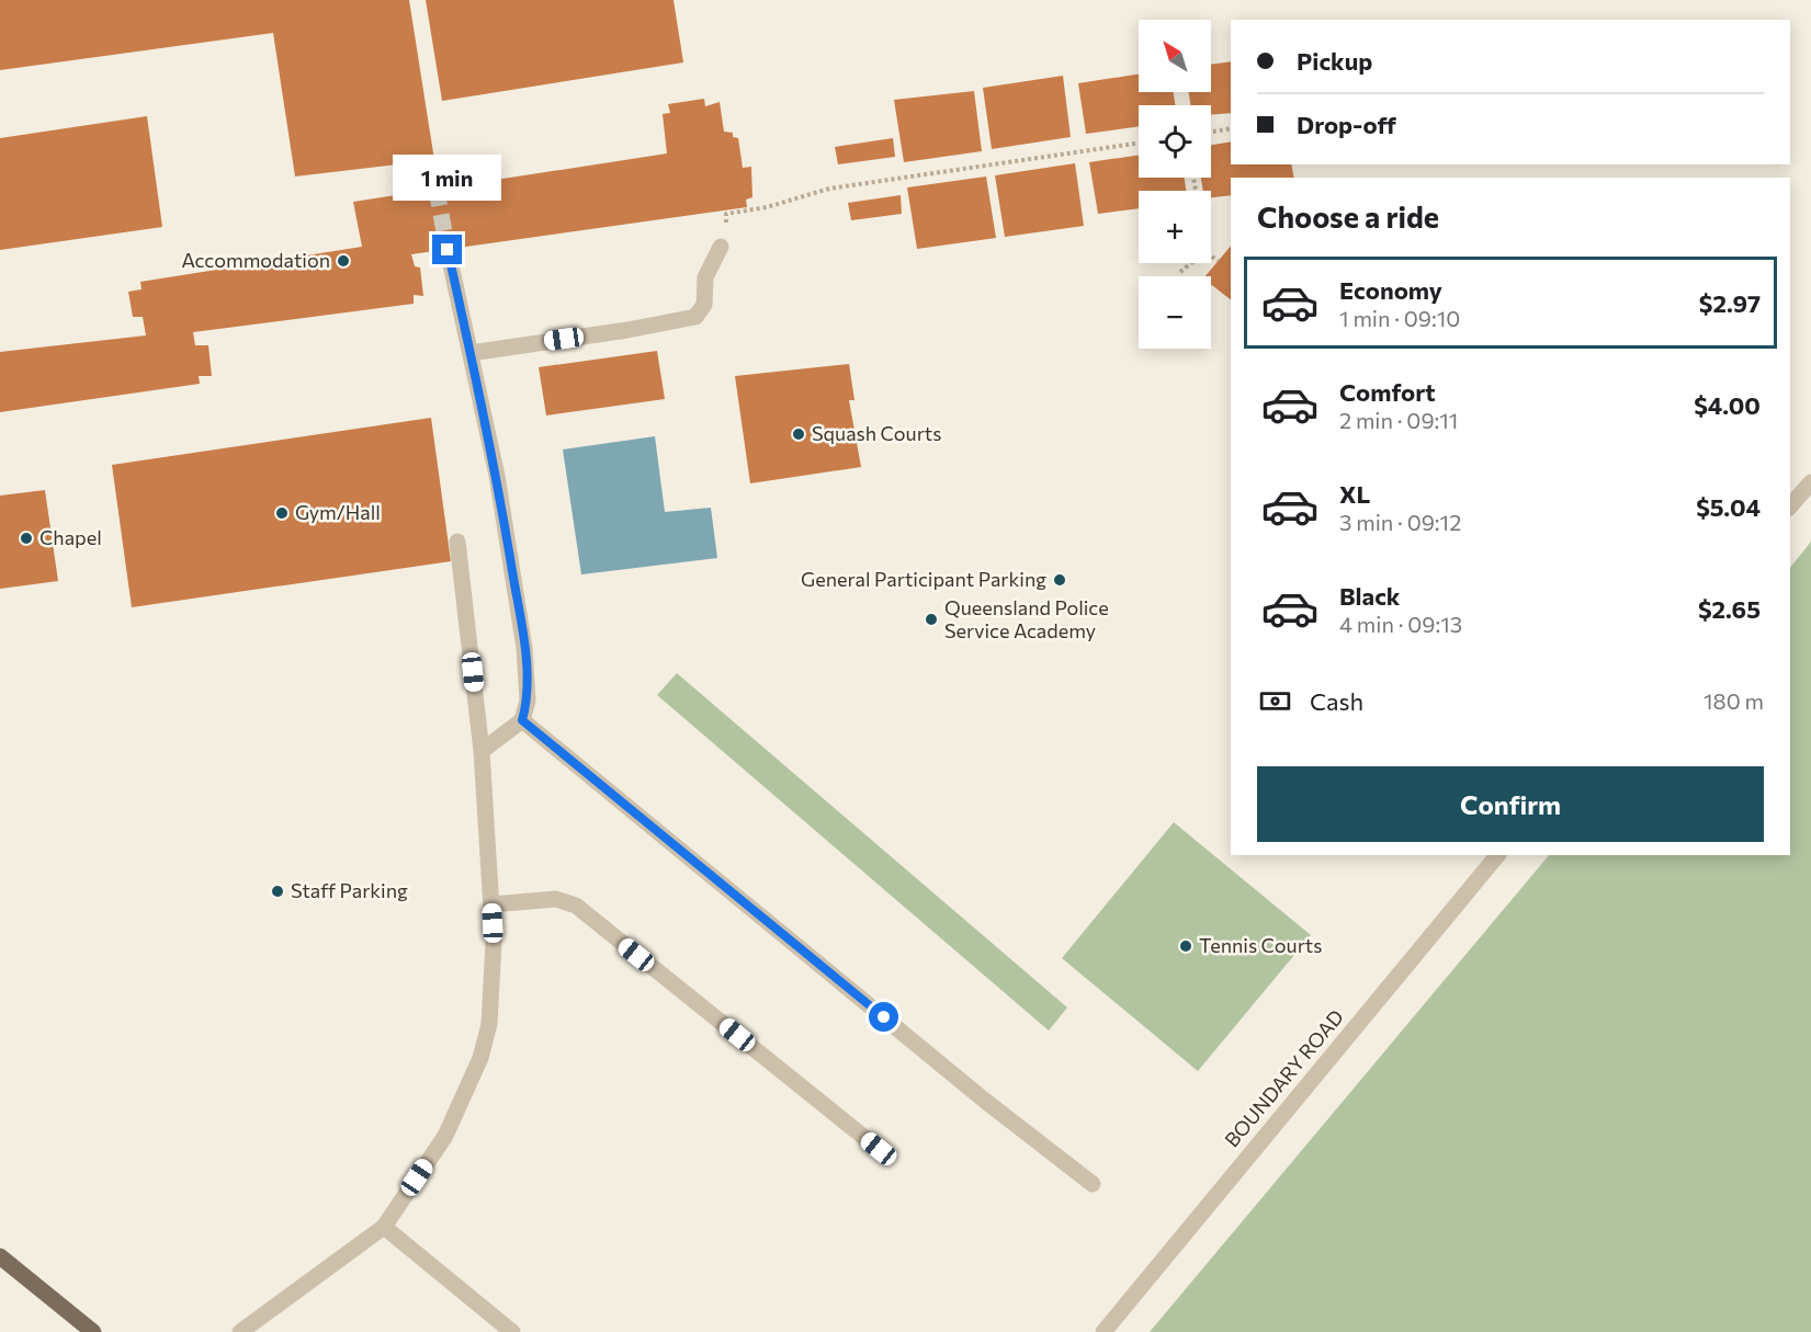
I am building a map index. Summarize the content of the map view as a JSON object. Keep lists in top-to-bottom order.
{
  "streets": {
    "street": ["BOUNDARY ROAD"]
  },
  "places": [
    "Accommodation",
    "Squash Courts",
    "Gym/Hall",
    "Chapel",
    "General Participant Parking",
    "Queensland Police Service Academy",
    "Staff Parking",
    "Tennis Courts"
  ],
  "north": "top left",
  "page": {
    "map_buttons": ["+", "−"],
    "banner": ["Pickup", "Drop-off"],
    "bubble": "1 min",
    "heading": "Choose a ride",
    "list": [
      {
        "name": "Economy",
        "note": "1 min · 09:10",
        "value": "$2.97"
      },
      {
        "name": "Comfort",
        "note": "2 min · 09:11",
        "value": "$4.00"
      },
      {
        "name": "XL",
        "note": "3 min · 09:12",
        "value": "$5.04"
      },
      {
        "name": "Black",
        "note": "4 min · 09:13",
        "value": "$2.65"
      }
    ],
    "pay": ["Cash", "180 m"],
    "buttons": "Confirm"
  }
}
